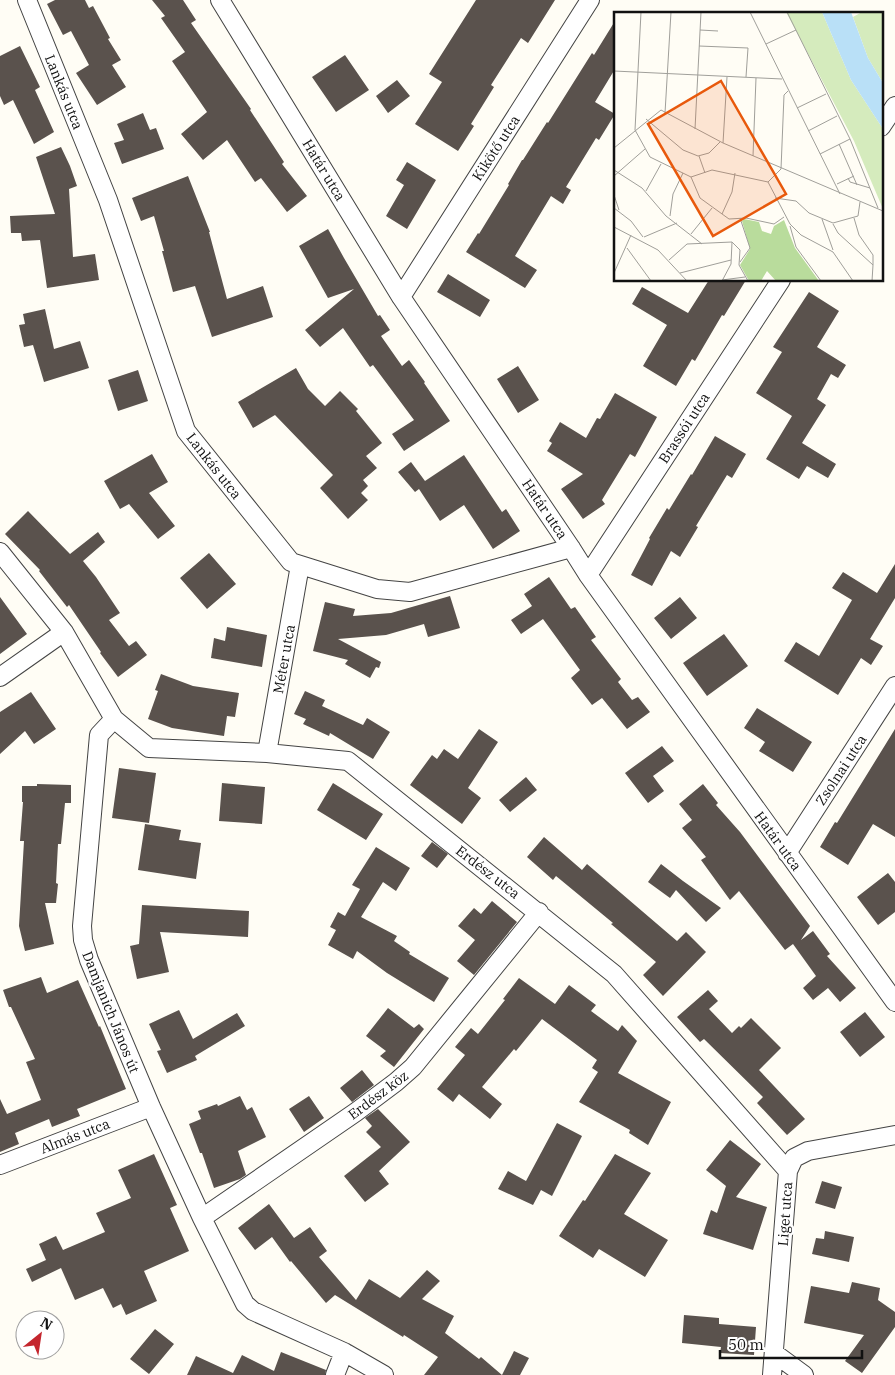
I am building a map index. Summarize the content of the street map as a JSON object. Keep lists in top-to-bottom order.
{
  "streets": {
    "street": [
      "Lankás utca",
      "Kikötő utca",
      "Határ utca",
      "Brassói utca",
      "Méter utca",
      "Zsolnai utca",
      "Erdész utca",
      "Damjanich János út",
      "Erdész köz",
      "Almás utca",
      "Liget utca"
    ]
  },
  "crossings": [
    ["Lankás utca", "Határ utca"],
    ["Lankás utca", "Méter utca"],
    ["Kikötő utca", "Határ utca"],
    ["Határ utca", "Brassói utca"],
    ["Határ utca", "Zsolnai utca"],
    ["Méter utca", "Erdész utca"],
    ["Erdész utca", "Damjanich János út"],
    ["Erdész utca", "Erdész köz"],
    ["Erdész utca", "Liget utca"],
    ["Damjanich János út", "Erdész köz"],
    ["Damjanich János út", "Almás utca"]
  ],
  "scale_bar": "50 m",
  "north": "top right"
}
